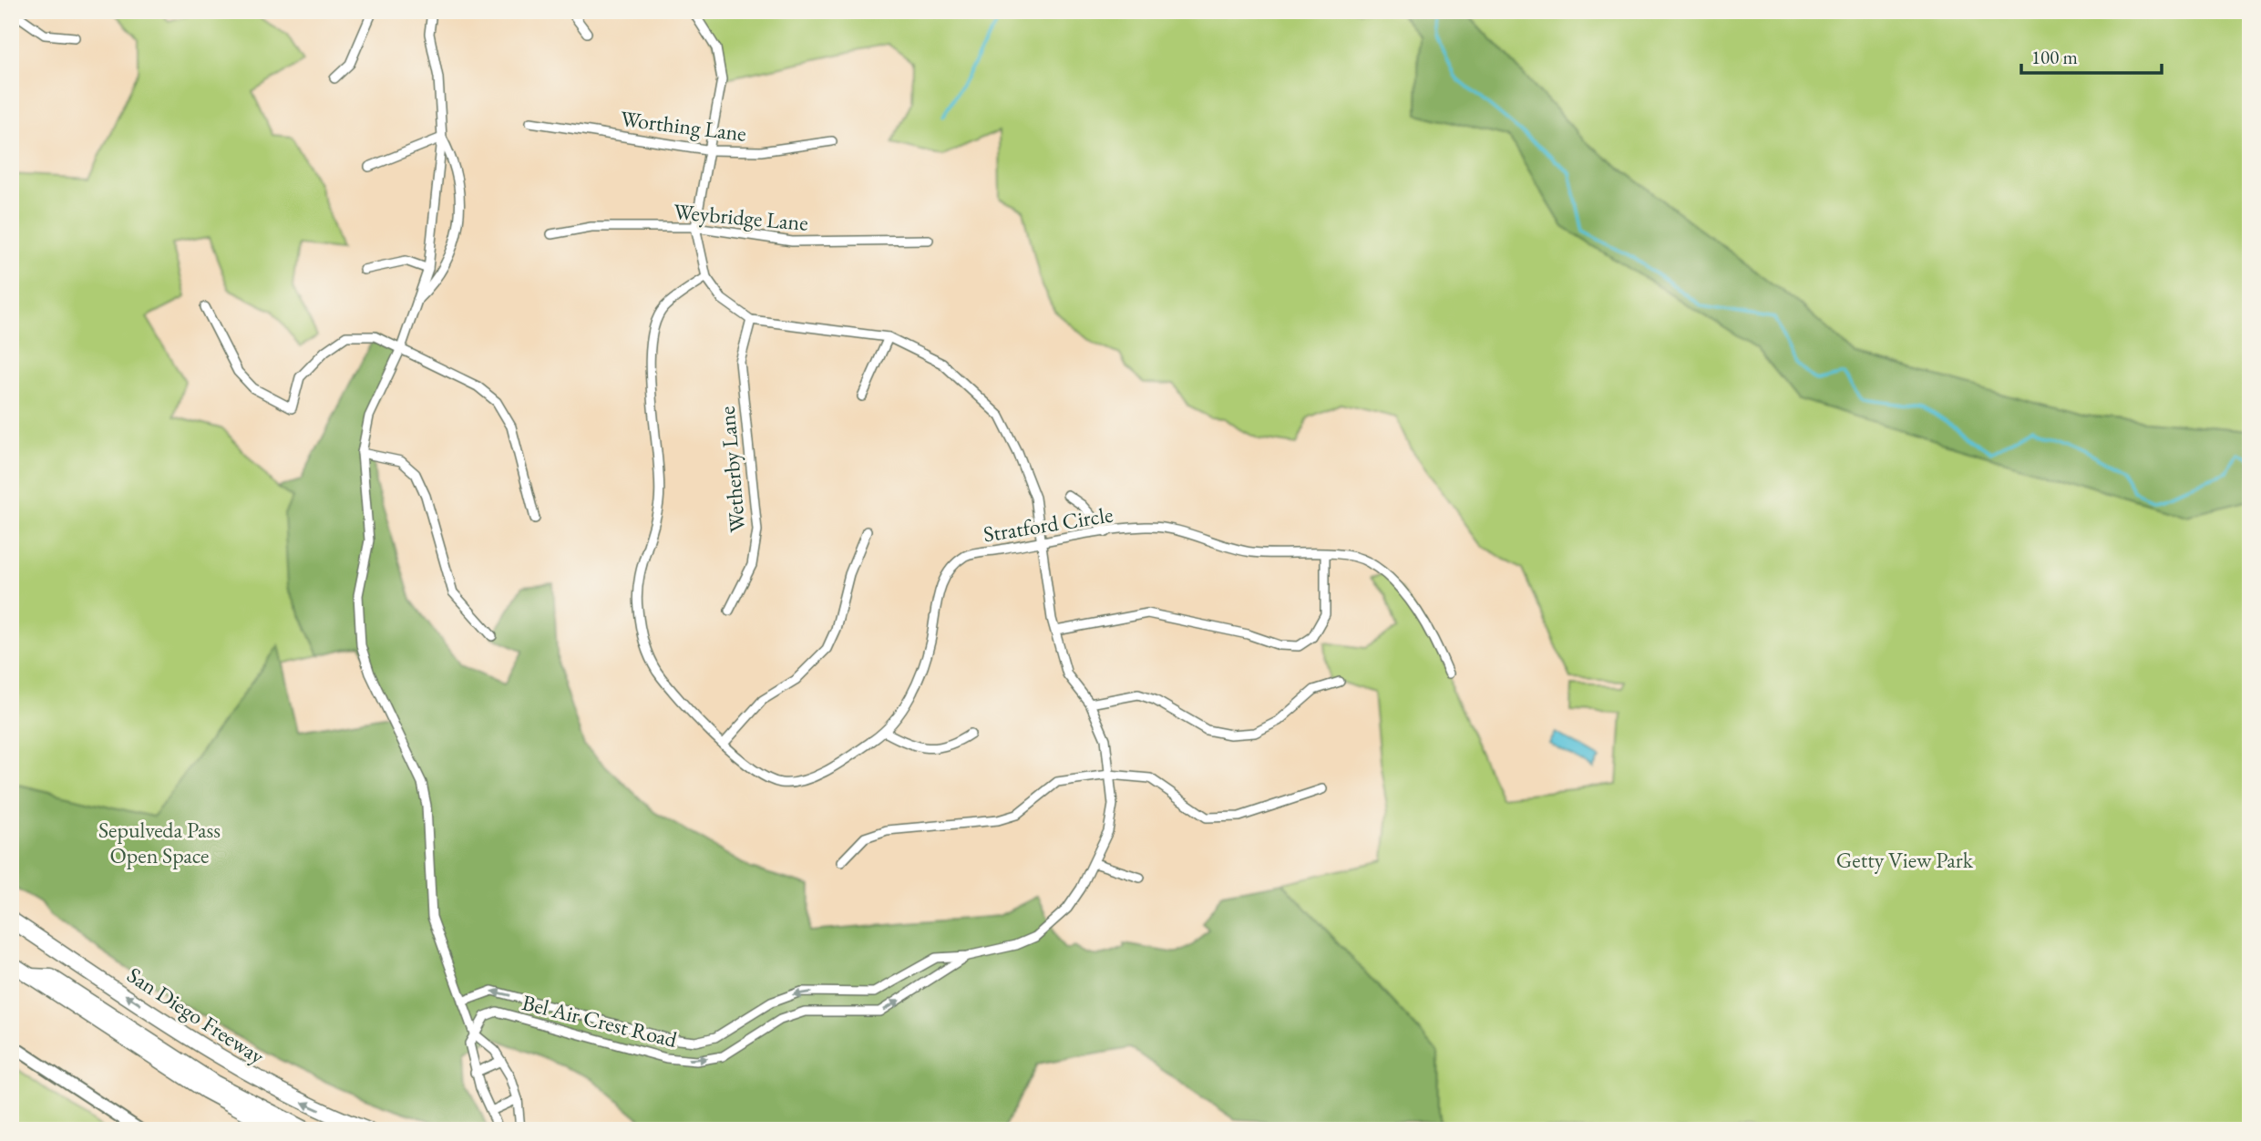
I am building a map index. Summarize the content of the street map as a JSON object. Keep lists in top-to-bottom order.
{
  "streets": {
    "highway": ["San Diego Freeway"],
    "street": [
      "Worthing Lane",
      "Weybridge Lane",
      "Wetherby Lane",
      "Stratford Circle",
      "Bel Air Crest Road"
    ]
  },
  "crossings": [
    ["Worthing Lane", "Bel Air Crest Road"],
    ["Weybridge Lane", "Bel Air Crest Road"],
    ["Wetherby Lane", "Bel Air Crest Road"],
    ["Stratford Circle", "Bel Air Crest Road"]
  ],
  "parks": ["Sepulveda Pass Open Space", "Getty View Park"],
  "scale_bar": "100 m"
}
